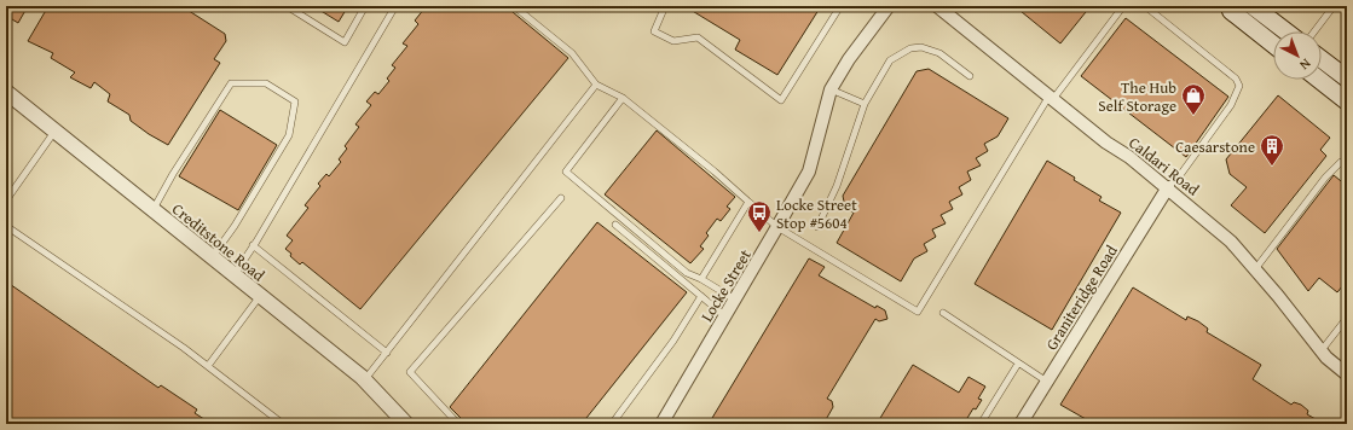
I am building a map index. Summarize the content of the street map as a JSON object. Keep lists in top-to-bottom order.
{
  "streets": {
    "street": [
      "Caldari Road",
      "Creditstone Road",
      "Locke Street",
      "Graniteridge Road"
    ]
  },
  "crossings": [
    ["Caldari Road", "Graniteridge Road"]
  ],
  "places": {
    "shop": ["The Hub Self Storage"],
    "building": ["Caesarstone"],
    "bus stop": ["Locke Street Stop #5604"]
  },
  "north": "bottom right"
}
